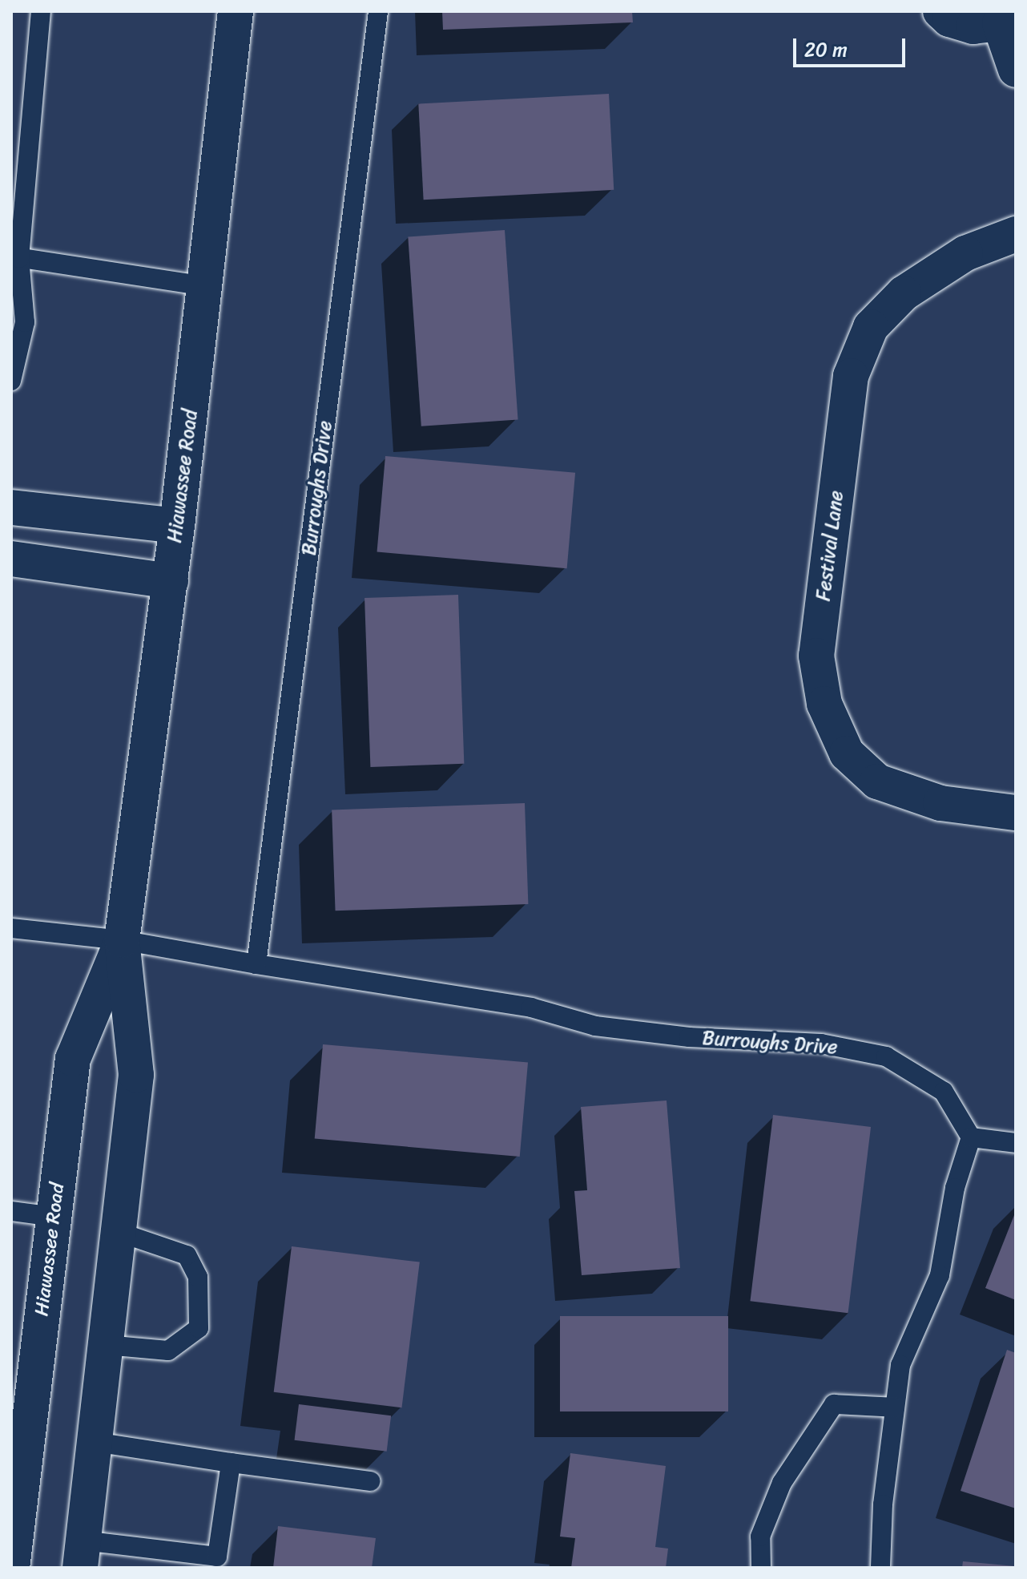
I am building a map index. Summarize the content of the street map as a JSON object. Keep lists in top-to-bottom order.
{
  "streets": {
    "street": ["Hiawassee Road", "Festival Lane"],
    "lane": ["Burroughs Drive"]
  },
  "crossings": [
    ["Hiawassee Road", "Burroughs Drive"]
  ],
  "scale_bar": "20 m"
}
